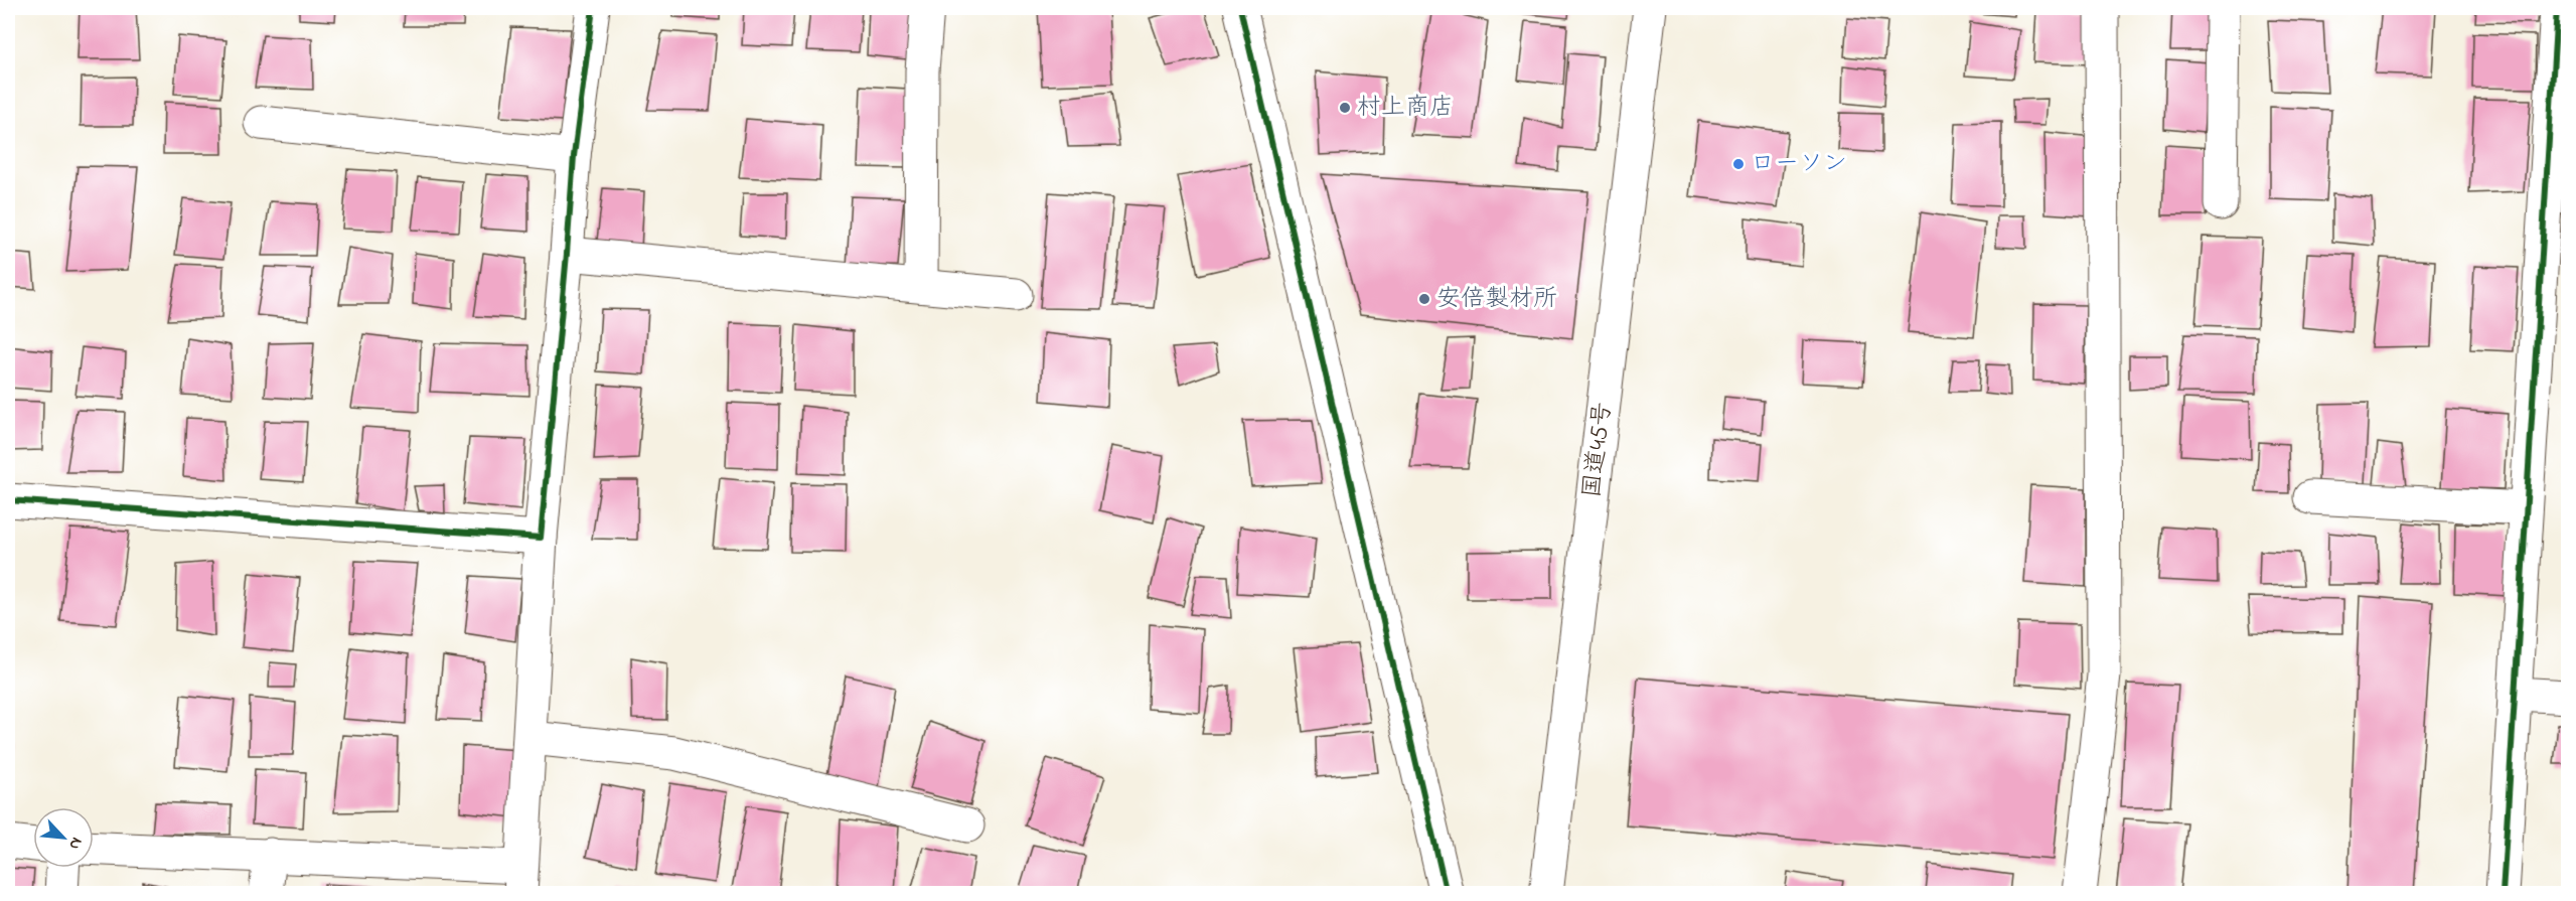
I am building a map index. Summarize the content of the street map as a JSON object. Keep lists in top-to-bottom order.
{
  "streets": {
    "main road": ["国道45号"]
  },
  "places": ["村上商店", "ローソン", "安倍製材所"],
  "north": "bottom right"
}
